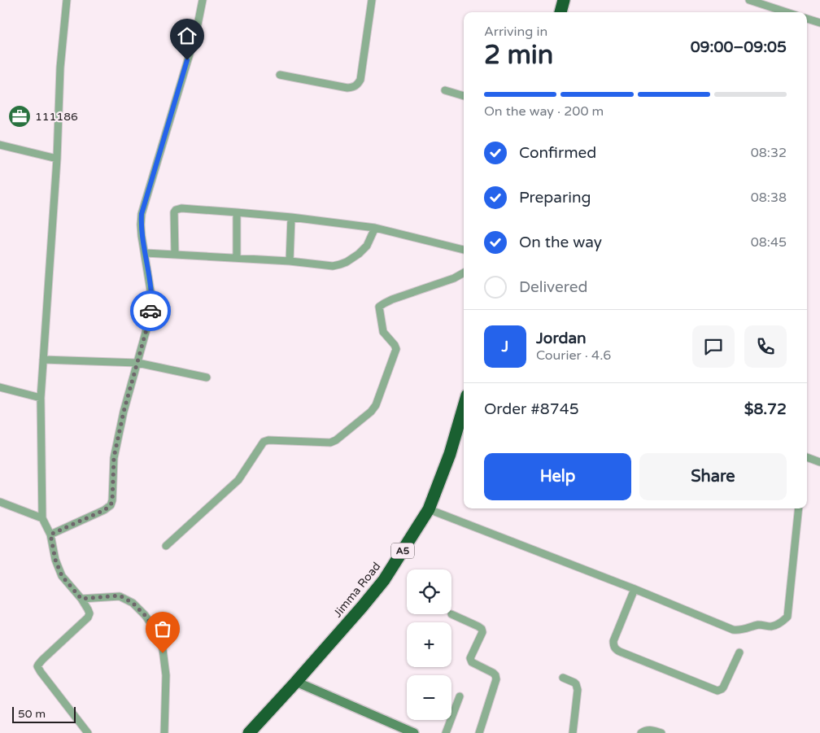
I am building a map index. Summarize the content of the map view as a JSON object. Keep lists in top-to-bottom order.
{
  "streets": {
    "highway": ["A5", "Jimma Road"]
  },
  "places": {
    "office": ["111186"]
  },
  "scale_bar": "50 m",
  "page": {
    "heading": ["2 min", "Arriving in", "09:00–09:05"],
    "panel": [
      "Jordan",
      "Courier · 4.6",
      "Order #8745",
      "$8.72"
    ],
    "bar": "On the way · 200 m",
    "list": [
      ["Confirmed", "08:32"],
      ["Preparing", "08:38"],
      ["On the way", "08:45"],
      "Delivered"
    ],
    "round": "J",
    "buttons": ["Help", "Share"],
    "map_buttons": ["+", "−"],
    "scale": "50 m"
  }
}
